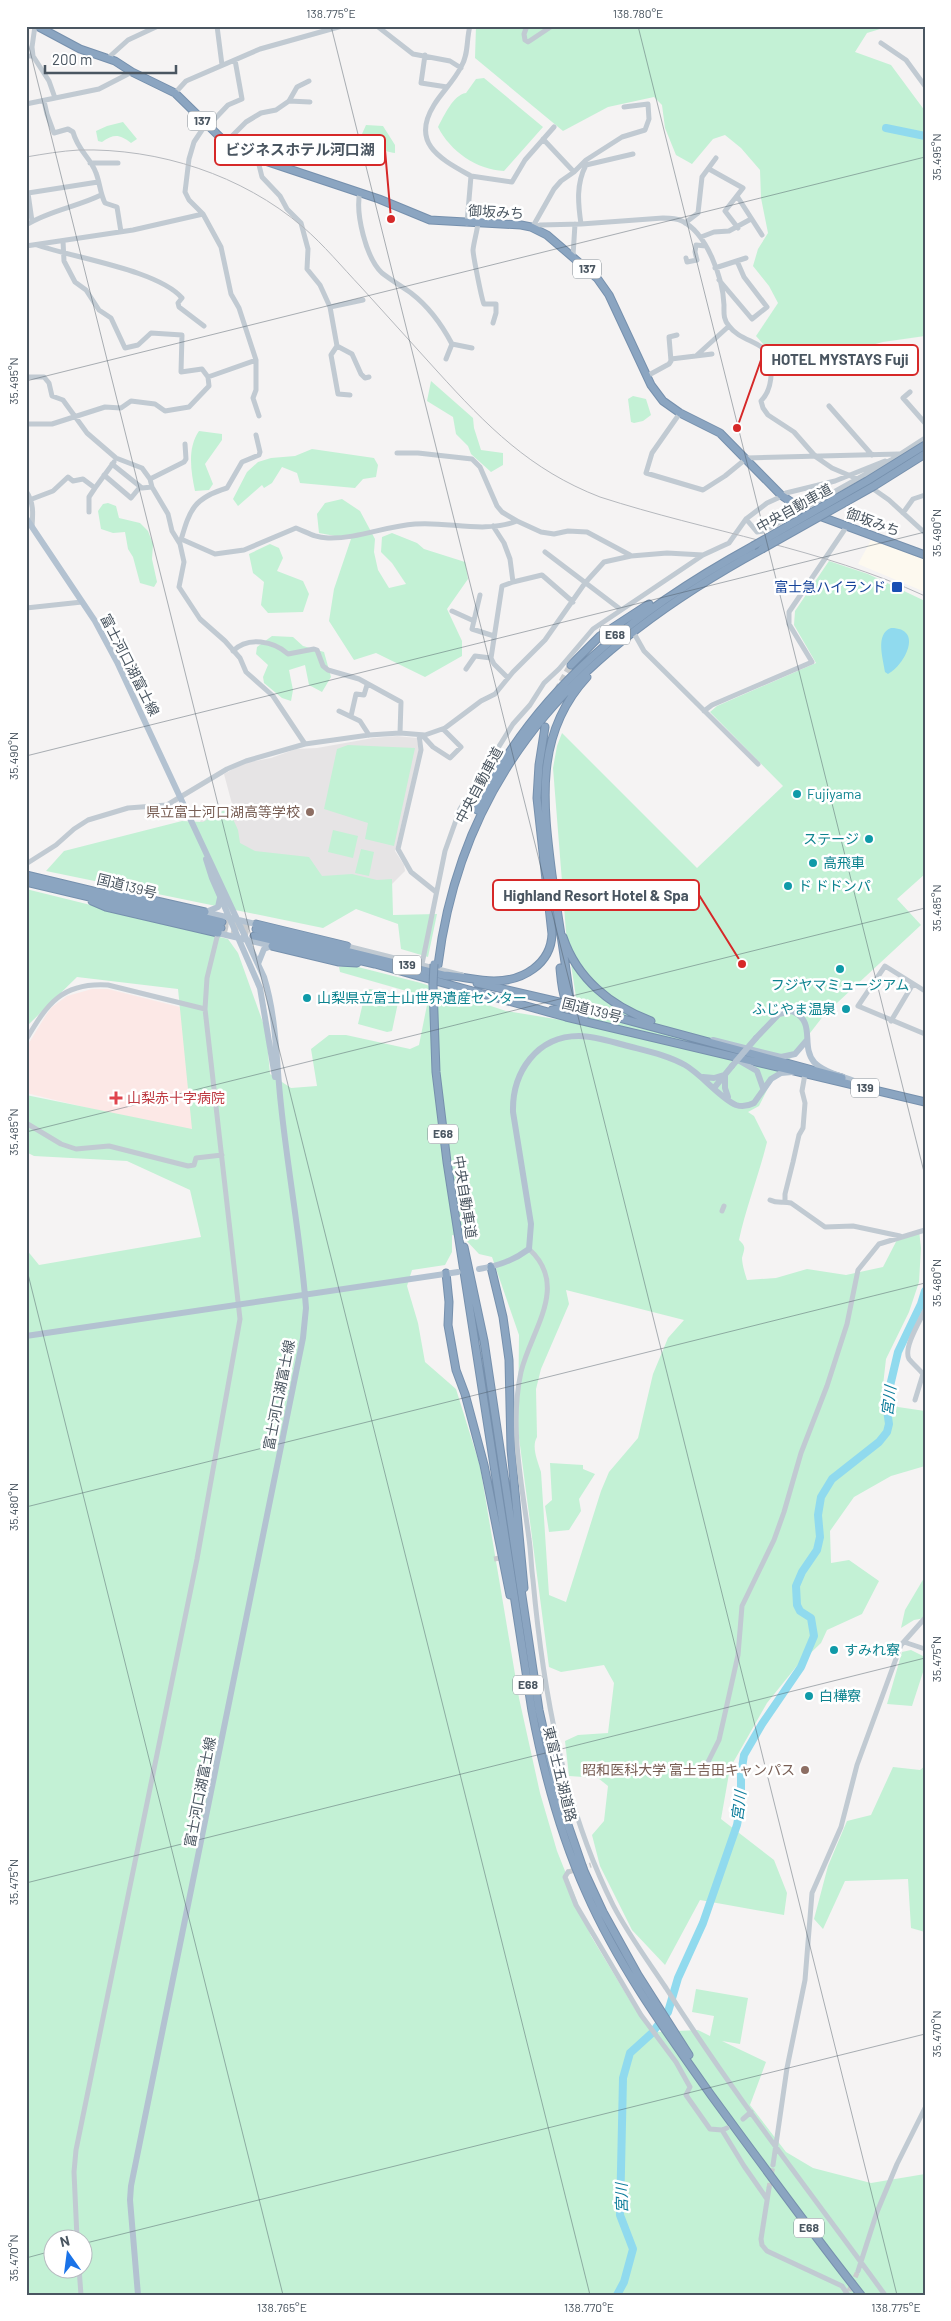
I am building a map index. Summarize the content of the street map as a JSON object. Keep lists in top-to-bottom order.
{
  "streets": {
    "highway": [
      "137",
      "御坂みち",
      "中央自動車道",
      "E68",
      "国道139号",
      "139",
      "東富士五湖道路"
    ],
    "main road": ["富士河口湖富士線"]
  },
  "crossings": [
    ["中央自動車道", "東富士五湖道路"],
    ["E68", "東富士五湖道路"]
  ],
  "water": ["宮川"],
  "places": {
    "other": [
      "ビジネスホテル河口湖",
      "HOTEL MYSTAYS Fuji",
      "Fujiyama",
      "県立富士河口湖高等学校",
      "ステージ",
      "高飛車",
      "ド ドドンパ",
      "Highland Resort Hotel & Spa",
      "フジヤマミュージアム",
      "山梨県立富士山世界遺産センター",
      "ふじやま温泉",
      "すみれ寮",
      "白樺寮",
      "昭和医科大学 富士吉田キャンパス"
    ],
    "transit": ["富士急ハイランド"],
    "health": ["山梨赤十字病院"]
  },
  "scale_bar": "200 m",
  "north": "top",
  "coordinates": [
    "138.775°E",
    "138.780°E",
    "35.495°N",
    "35.490°N",
    "35.485°N",
    "35.480°N",
    "35.475°N",
    "35.470°N",
    "138.765°E",
    "138.770°E"
  ]
}
